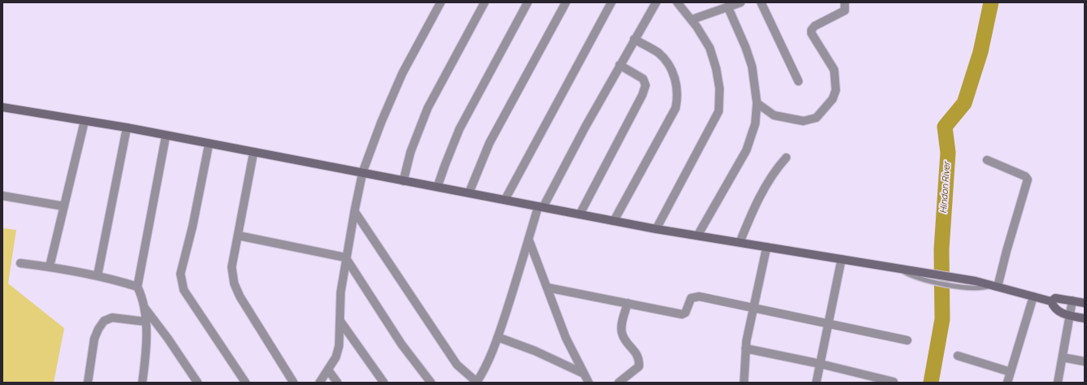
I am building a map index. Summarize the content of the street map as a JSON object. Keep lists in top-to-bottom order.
{
  "water": ["Hindon River"]
}
